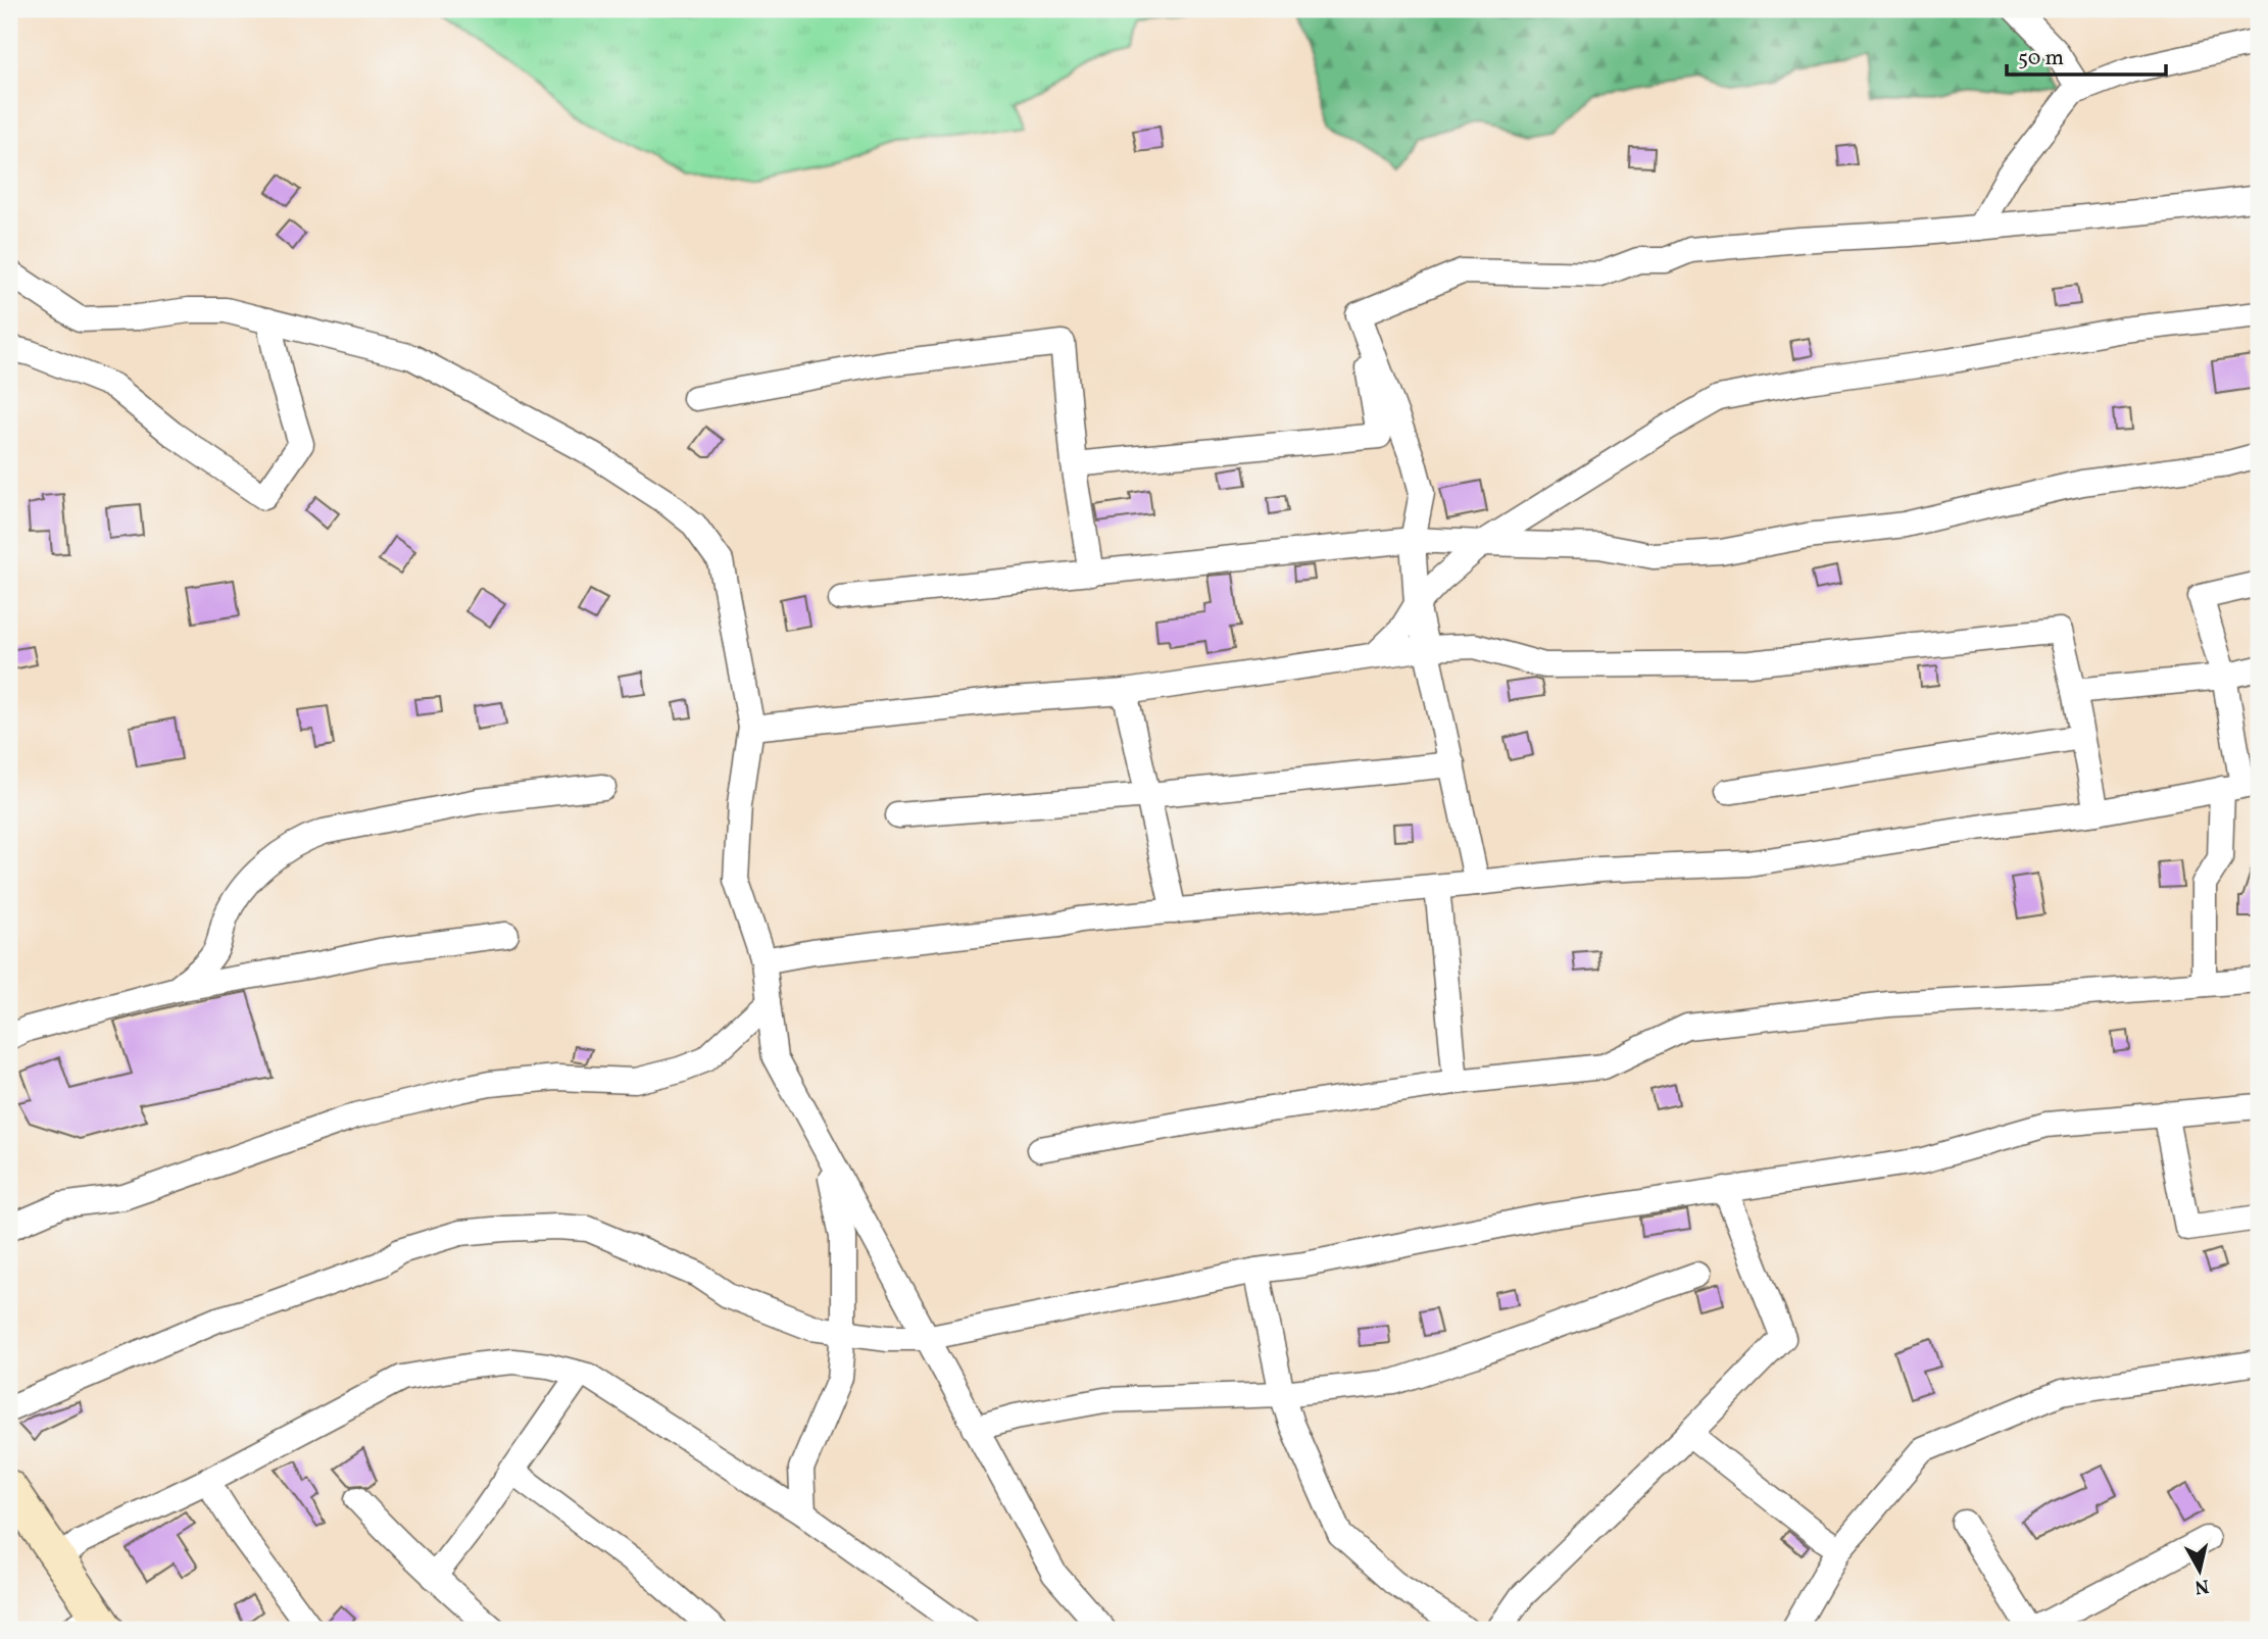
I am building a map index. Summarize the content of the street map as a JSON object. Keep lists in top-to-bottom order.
{
  "scale_bar": "50 m",
  "north": "bottom"
}
